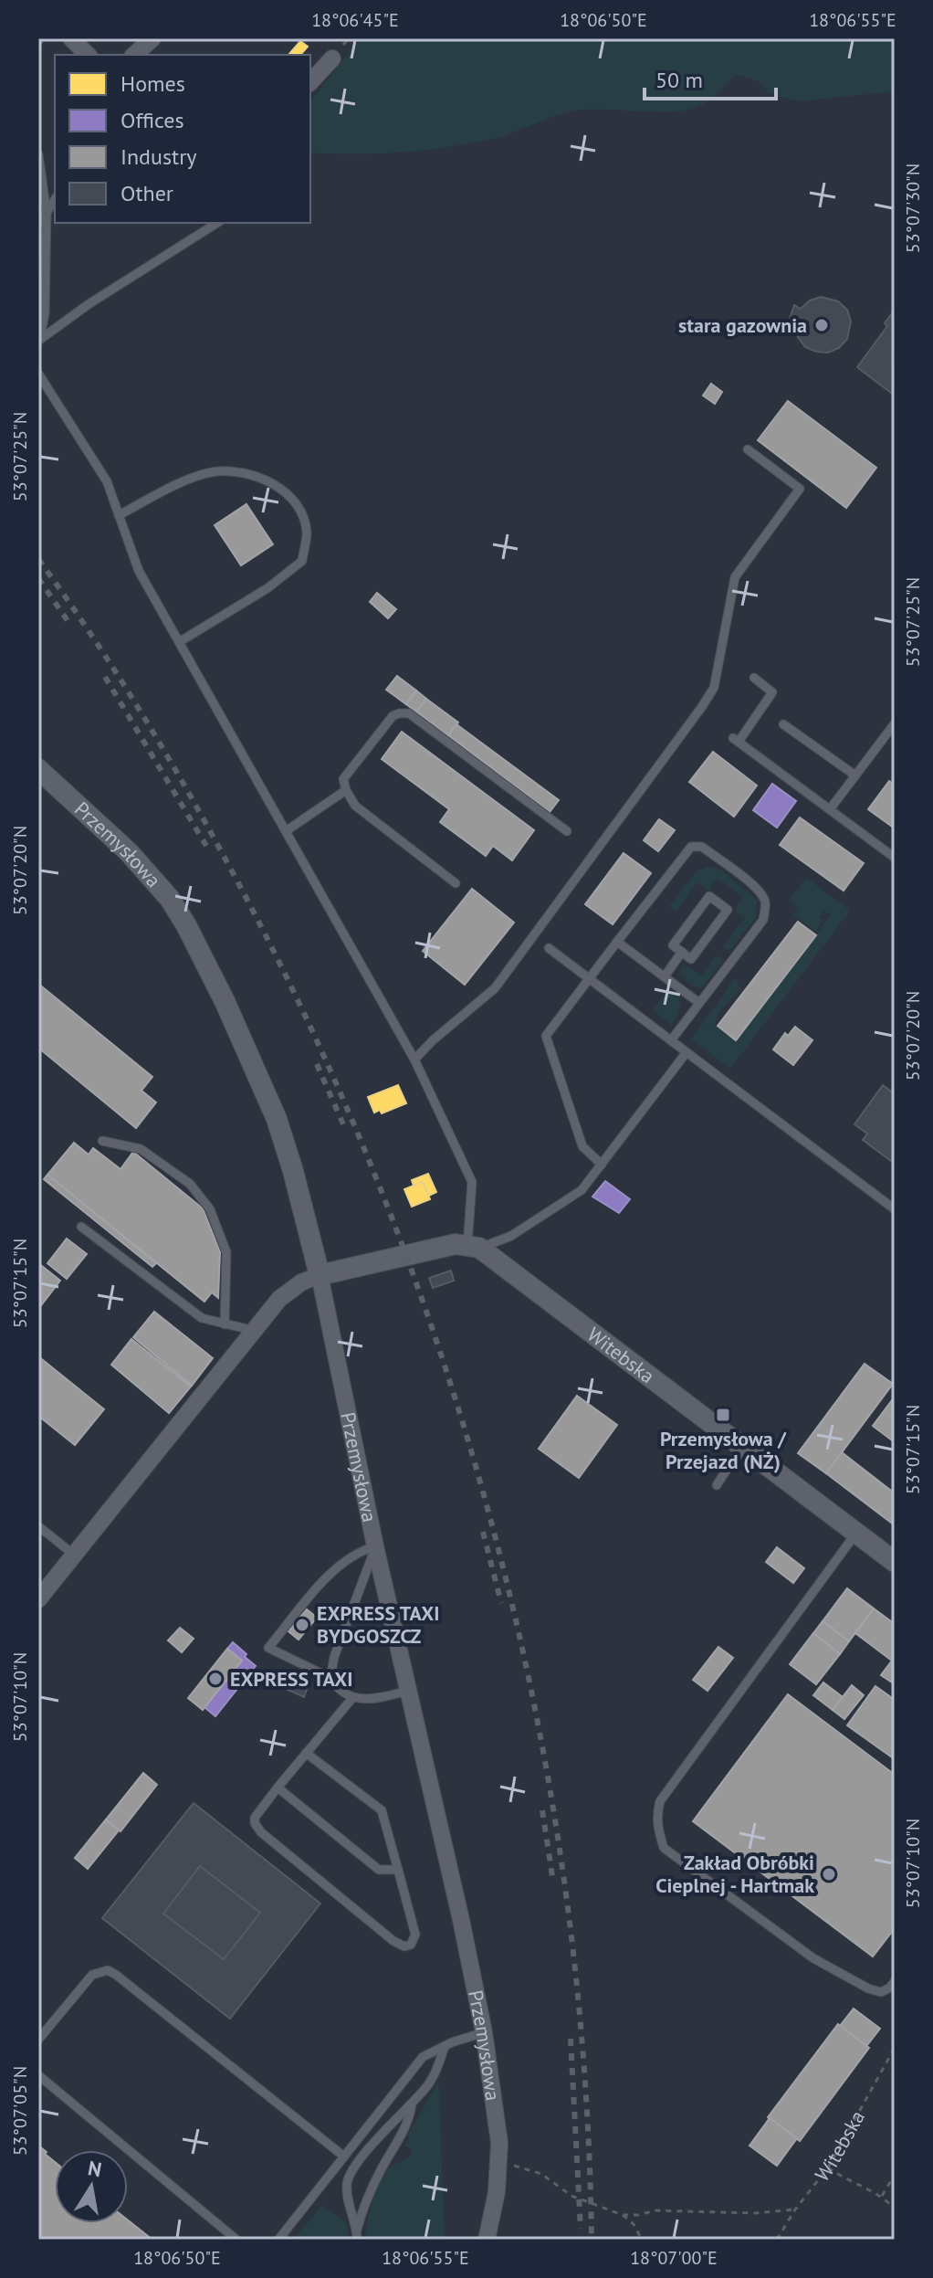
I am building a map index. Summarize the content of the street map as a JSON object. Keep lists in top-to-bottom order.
{
  "streets": {
    "street": ["Przemysłowa", "Witebska"]
  },
  "places": {
    "other": [
      "stara gazownia",
      "EXPRESS TAXI BYDGOSZCZ",
      "EXPRESS TAXI",
      "Zakład Obróbki Cieplnej - Hartmak"
    ],
    "transit": ["Przemysłowa / Przejazd (NŻ)"]
  },
  "legend": [
    "Homes",
    "Offices",
    "Industry",
    "Other"
  ],
  "scale_bar": "50 m",
  "north": "top",
  "coordinates": [
    "18°06'45\"E",
    "18°06'50\"E",
    "18°06'55\"E",
    "53°07'30\"N",
    "53°07'25\"N",
    "53°07'20\"N",
    "53°07'15\"N",
    "53°07'10\"N",
    "53°07'05\"N",
    "18°07'00\"E"
  ]
}
